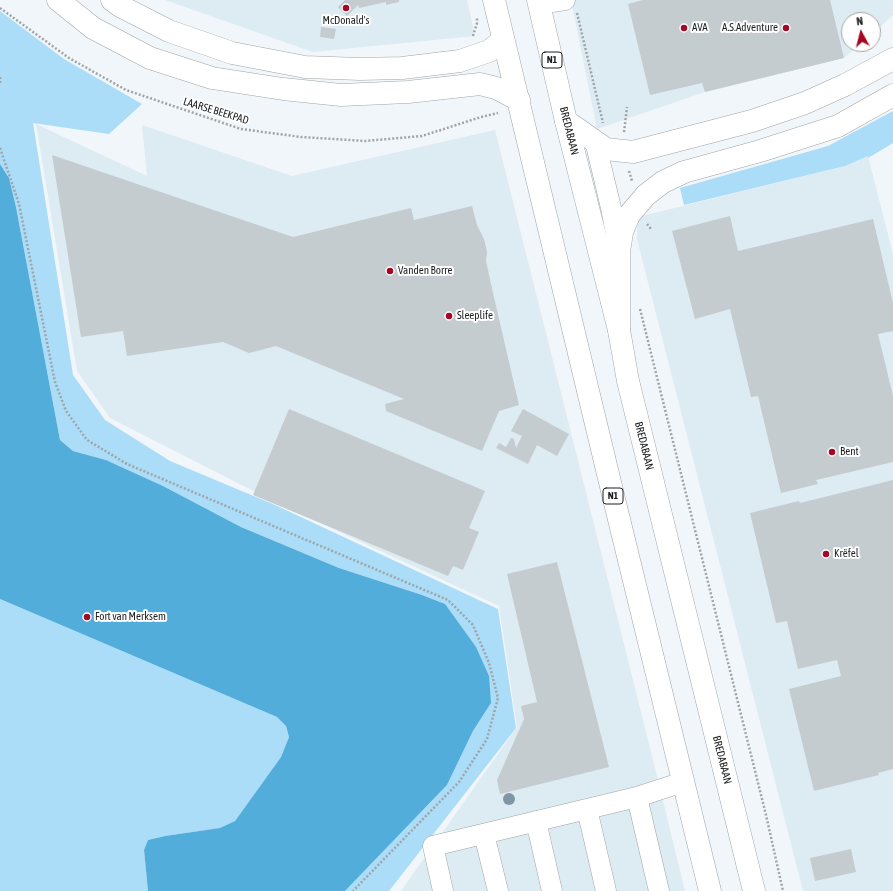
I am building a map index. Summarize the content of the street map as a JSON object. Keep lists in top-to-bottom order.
{
  "streets": {
    "main road": ["N1", "BREDABAAN"],
    "path": ["LAARSE BEEKPAD"]
  },
  "places": [
    "McDonald's",
    "AVA",
    "A.S.Adventure",
    "Vanden Borre",
    "Sleeplife",
    "Bent",
    "Krëfel",
    "Fort van Merksem"
  ],
  "north": "top"
}
